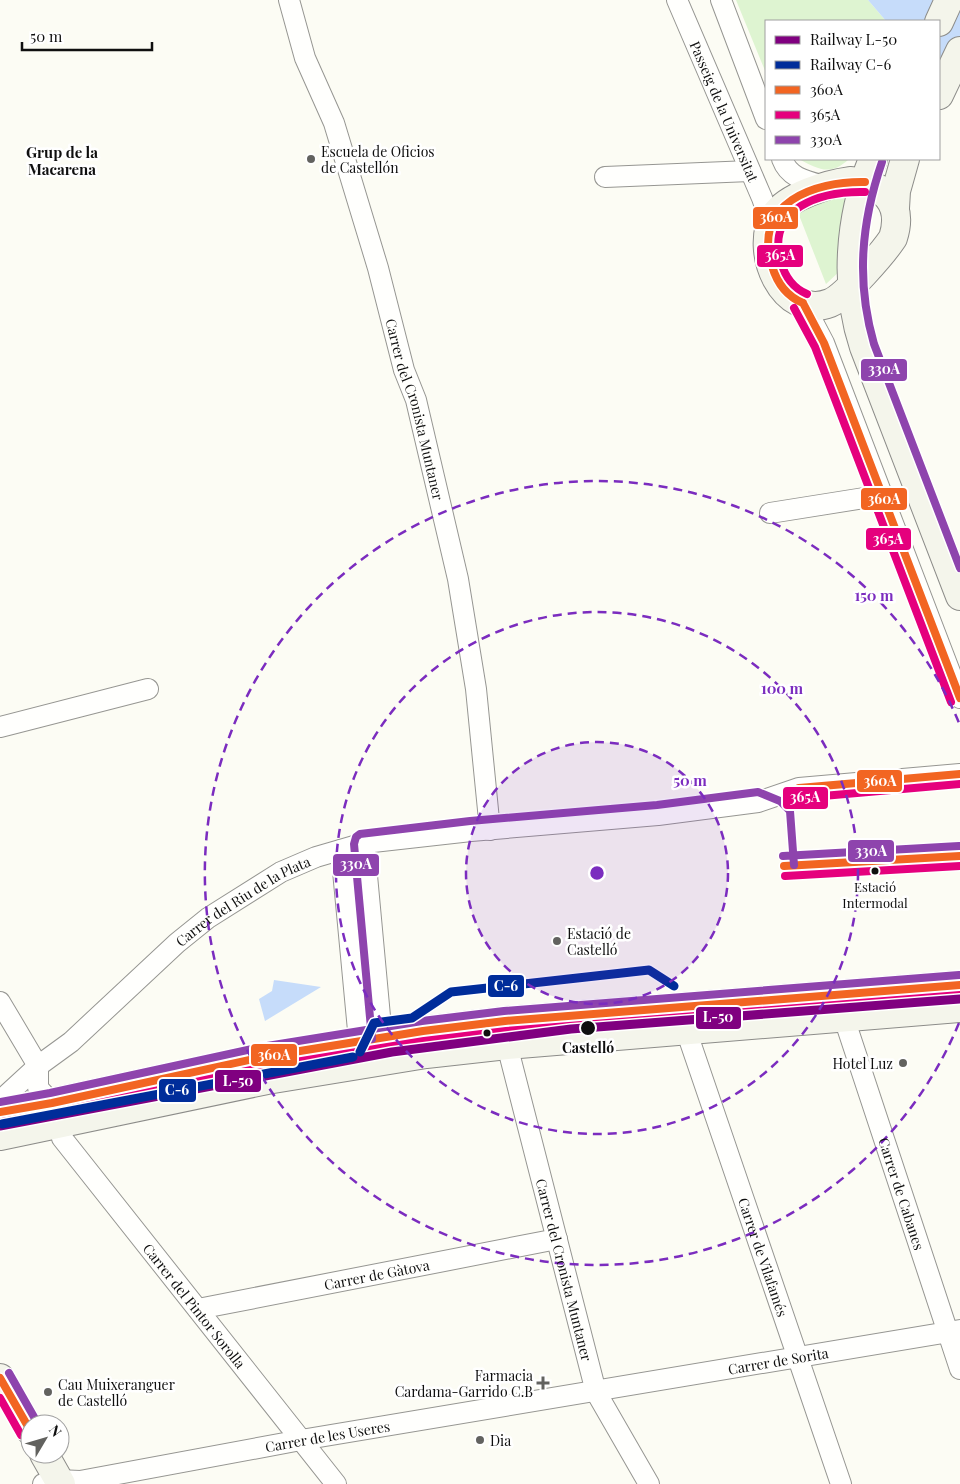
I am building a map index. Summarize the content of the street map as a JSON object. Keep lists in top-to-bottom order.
{
  "streets": {
    "street": [
      "Passeig de la Universitat",
      "Carrer del Cronista Muntaner",
      "Carrer del Riu de la Plata",
      "Carrer de Cabanes",
      "Carrer de Vilafamés",
      "Carrer de Gàtova",
      "Carrer del Pintor Sorolla",
      "Carrer de Sorita",
      "Carrer de les Useres"
    ]
  },
  "crossings": [
    ["Carrer del Cronista Muntaner", "Carrer del Riu de la Plata"],
    ["Carrer del Cronista Muntaner", "Carrer de Gàtova"],
    ["Carrer del Cronista Muntaner", "Carrer de Sorita"],
    ["Carrer del Cronista Muntaner", "Carrer de les Useres"],
    ["Carrer del Riu de la Plata", "Carrer del Pintor Sorolla"],
    ["Carrer de Cabanes", "Carrer de Sorita"],
    ["Carrer de Vilafamés", "Carrer de Sorita"],
    ["Carrer de Gàtova", "Carrer del Pintor Sorolla"],
    ["Carrer del Pintor Sorolla", "Carrer de les Useres"],
    ["Carrer de Sorita", "Carrer de les Useres"]
  ],
  "districts": ["Grup de la Macarena"],
  "places": {
    "other": [
      "Escuela de Oficios de Castellón",
      "Estació Intermodal",
      "Estació de Castelló",
      "Castelló",
      "Hotel Luz",
      "Cau Muixeranguer de Castelló",
      "Dia"
    ],
    "health": ["Farmacia Cardama-Garrido C.B"]
  },
  "lines": [
    "transit line 330A",
    "transit line 360A",
    "transit line 365A",
    "rail line C-6",
    "rail line L-50"
  ],
  "legend": [
    "Railway L-50",
    "Railway C-6",
    "360A",
    "365A",
    "330A"
  ],
  "scale_bar": "50 m",
  "north": "top right",
  "rings": ["150 m", "100 m", "50 m"]
}
